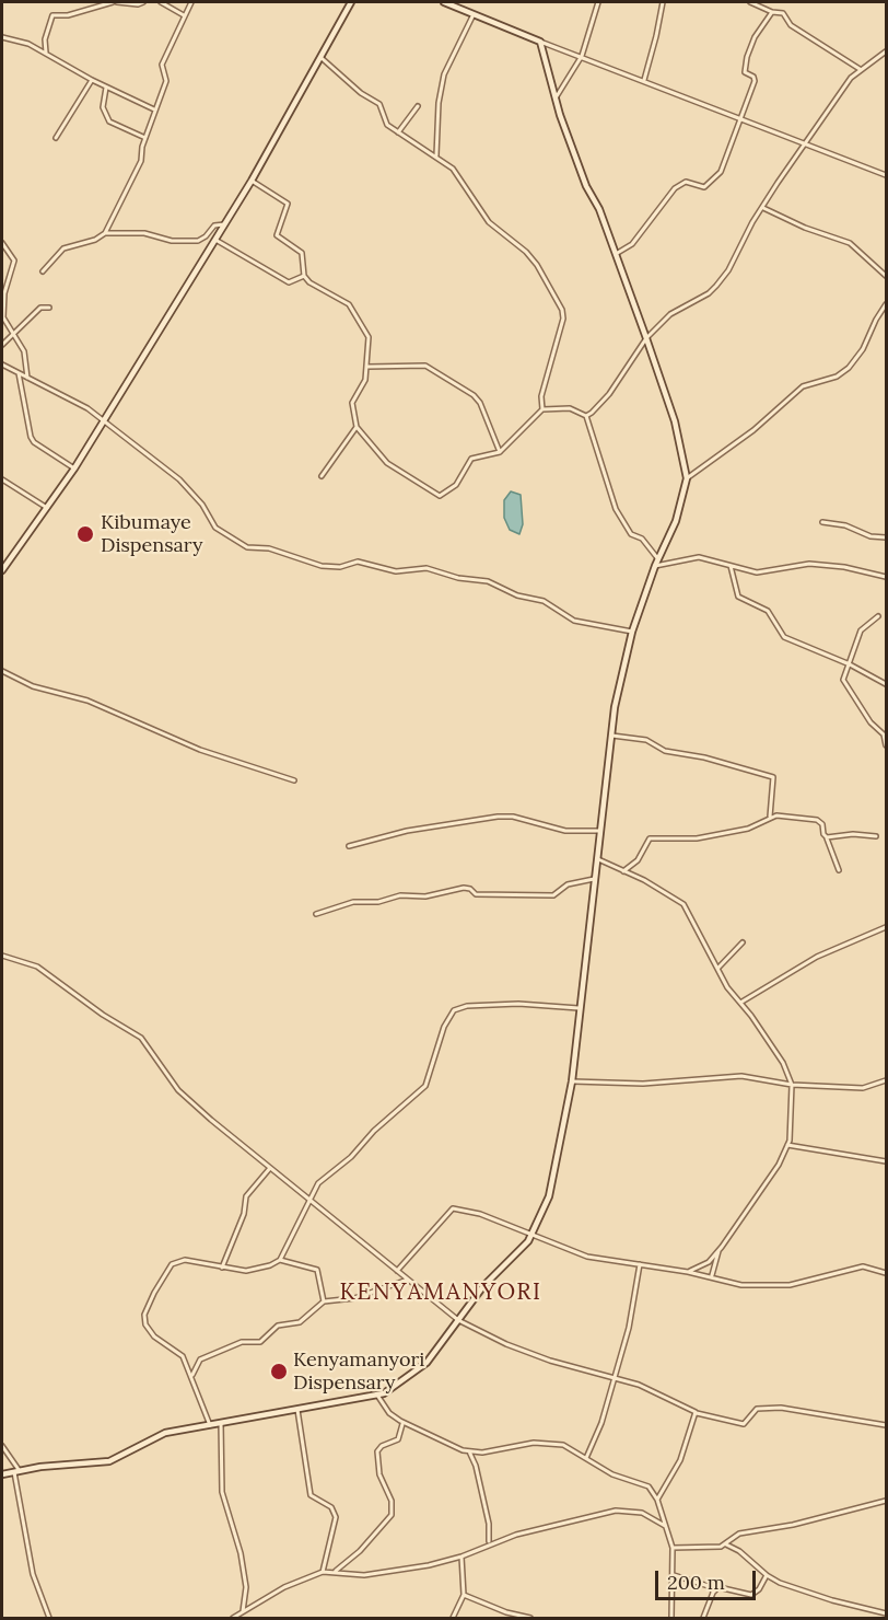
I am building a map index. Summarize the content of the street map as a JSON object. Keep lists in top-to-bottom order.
{
  "districts": ["KENYAMANYORI"],
  "places": ["Kibumaye Dispensary", "Kenyamanyori Dispensary"],
  "scale_bar": "200 m"
}
